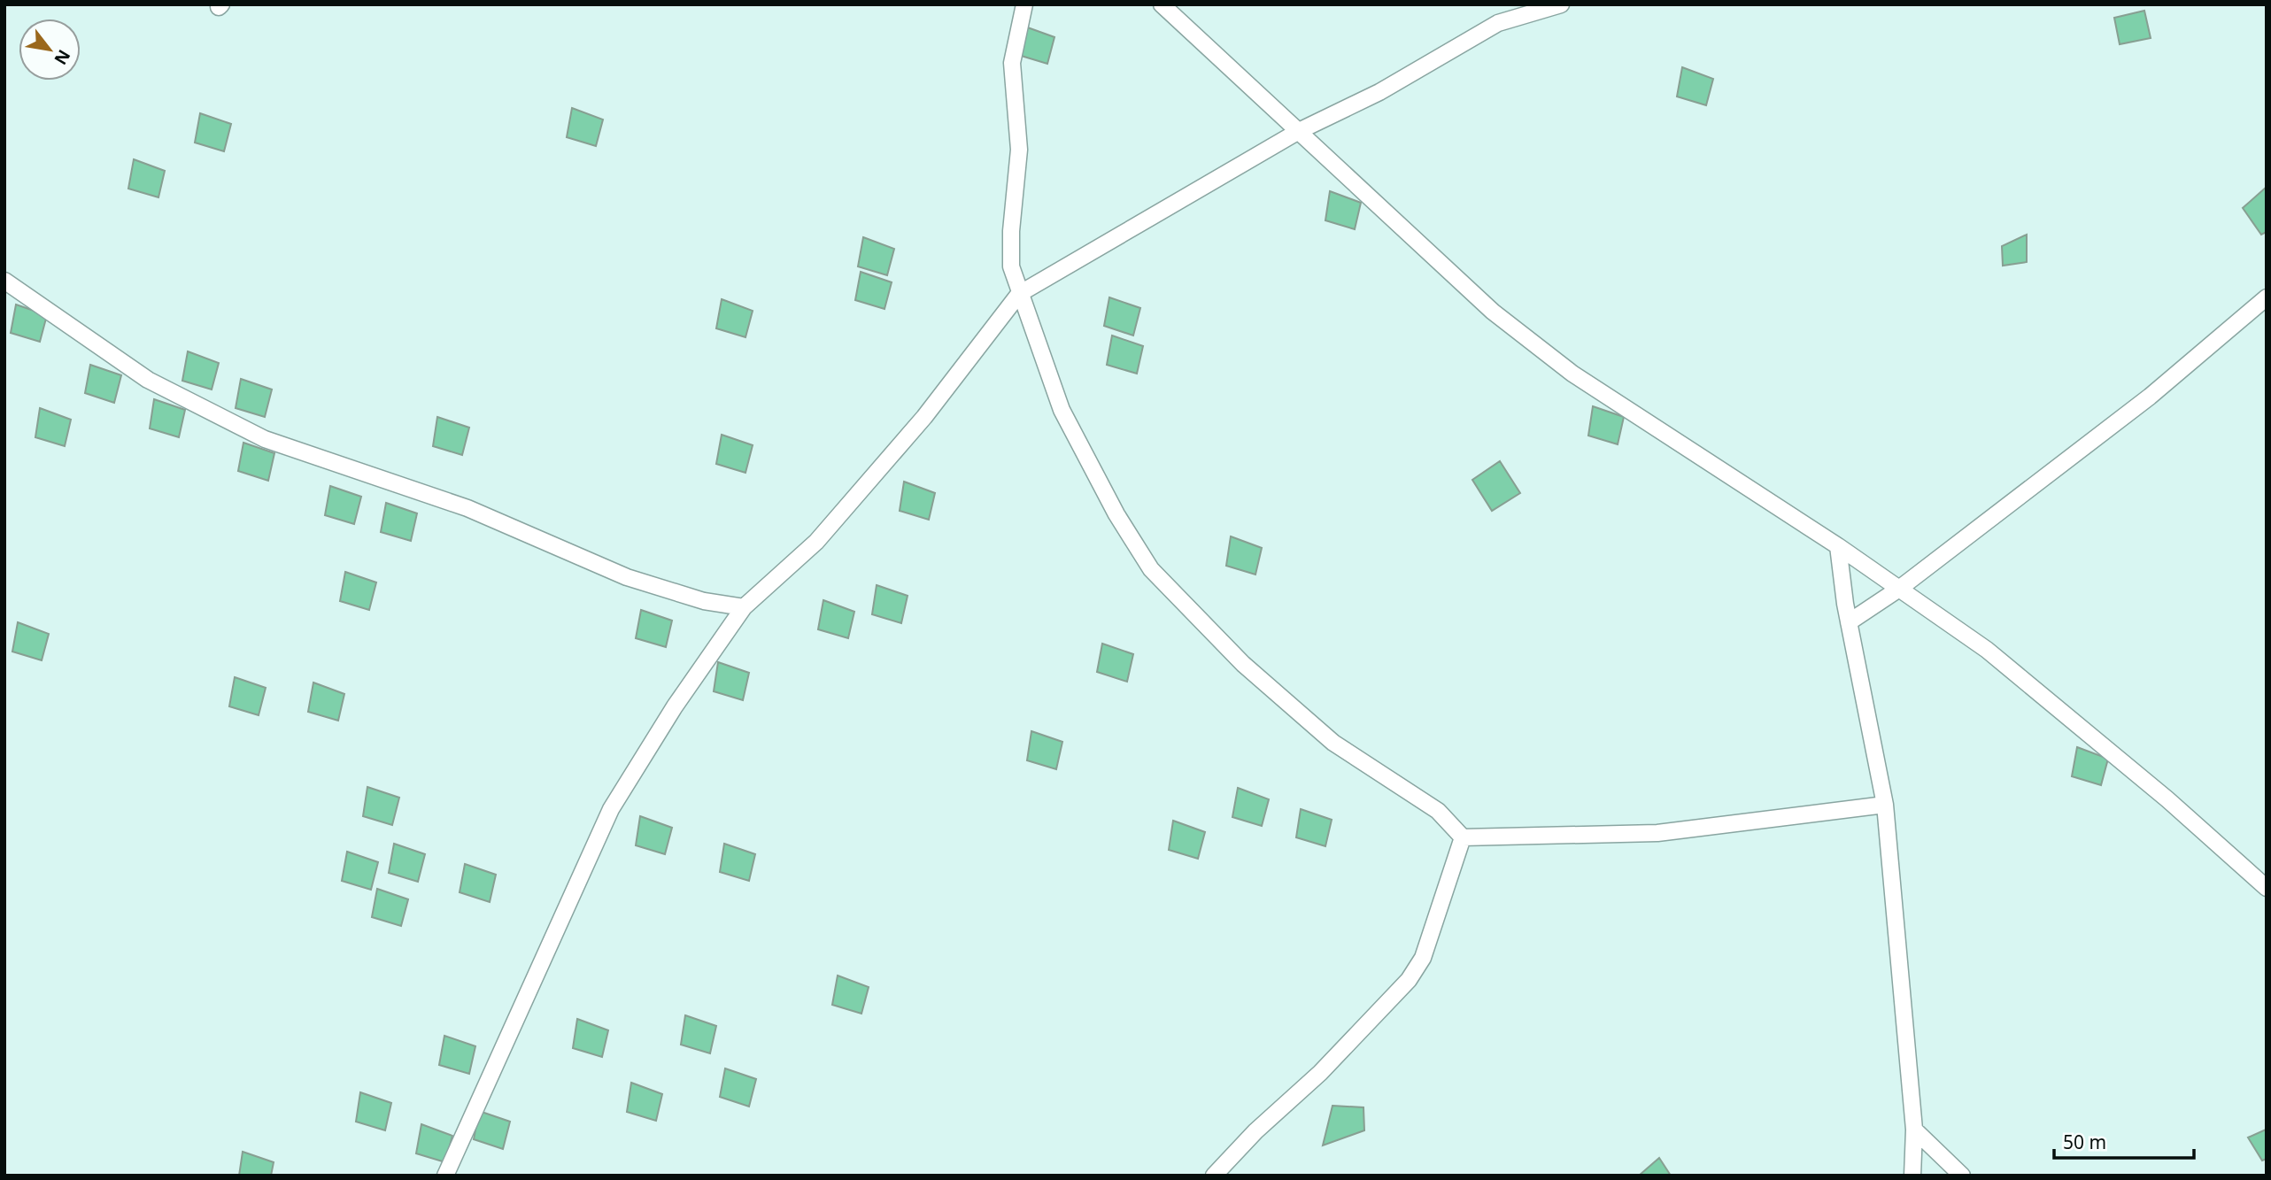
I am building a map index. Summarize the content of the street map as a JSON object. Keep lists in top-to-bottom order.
{
  "scale_bar": "50 m",
  "north": "bottom right"
}
